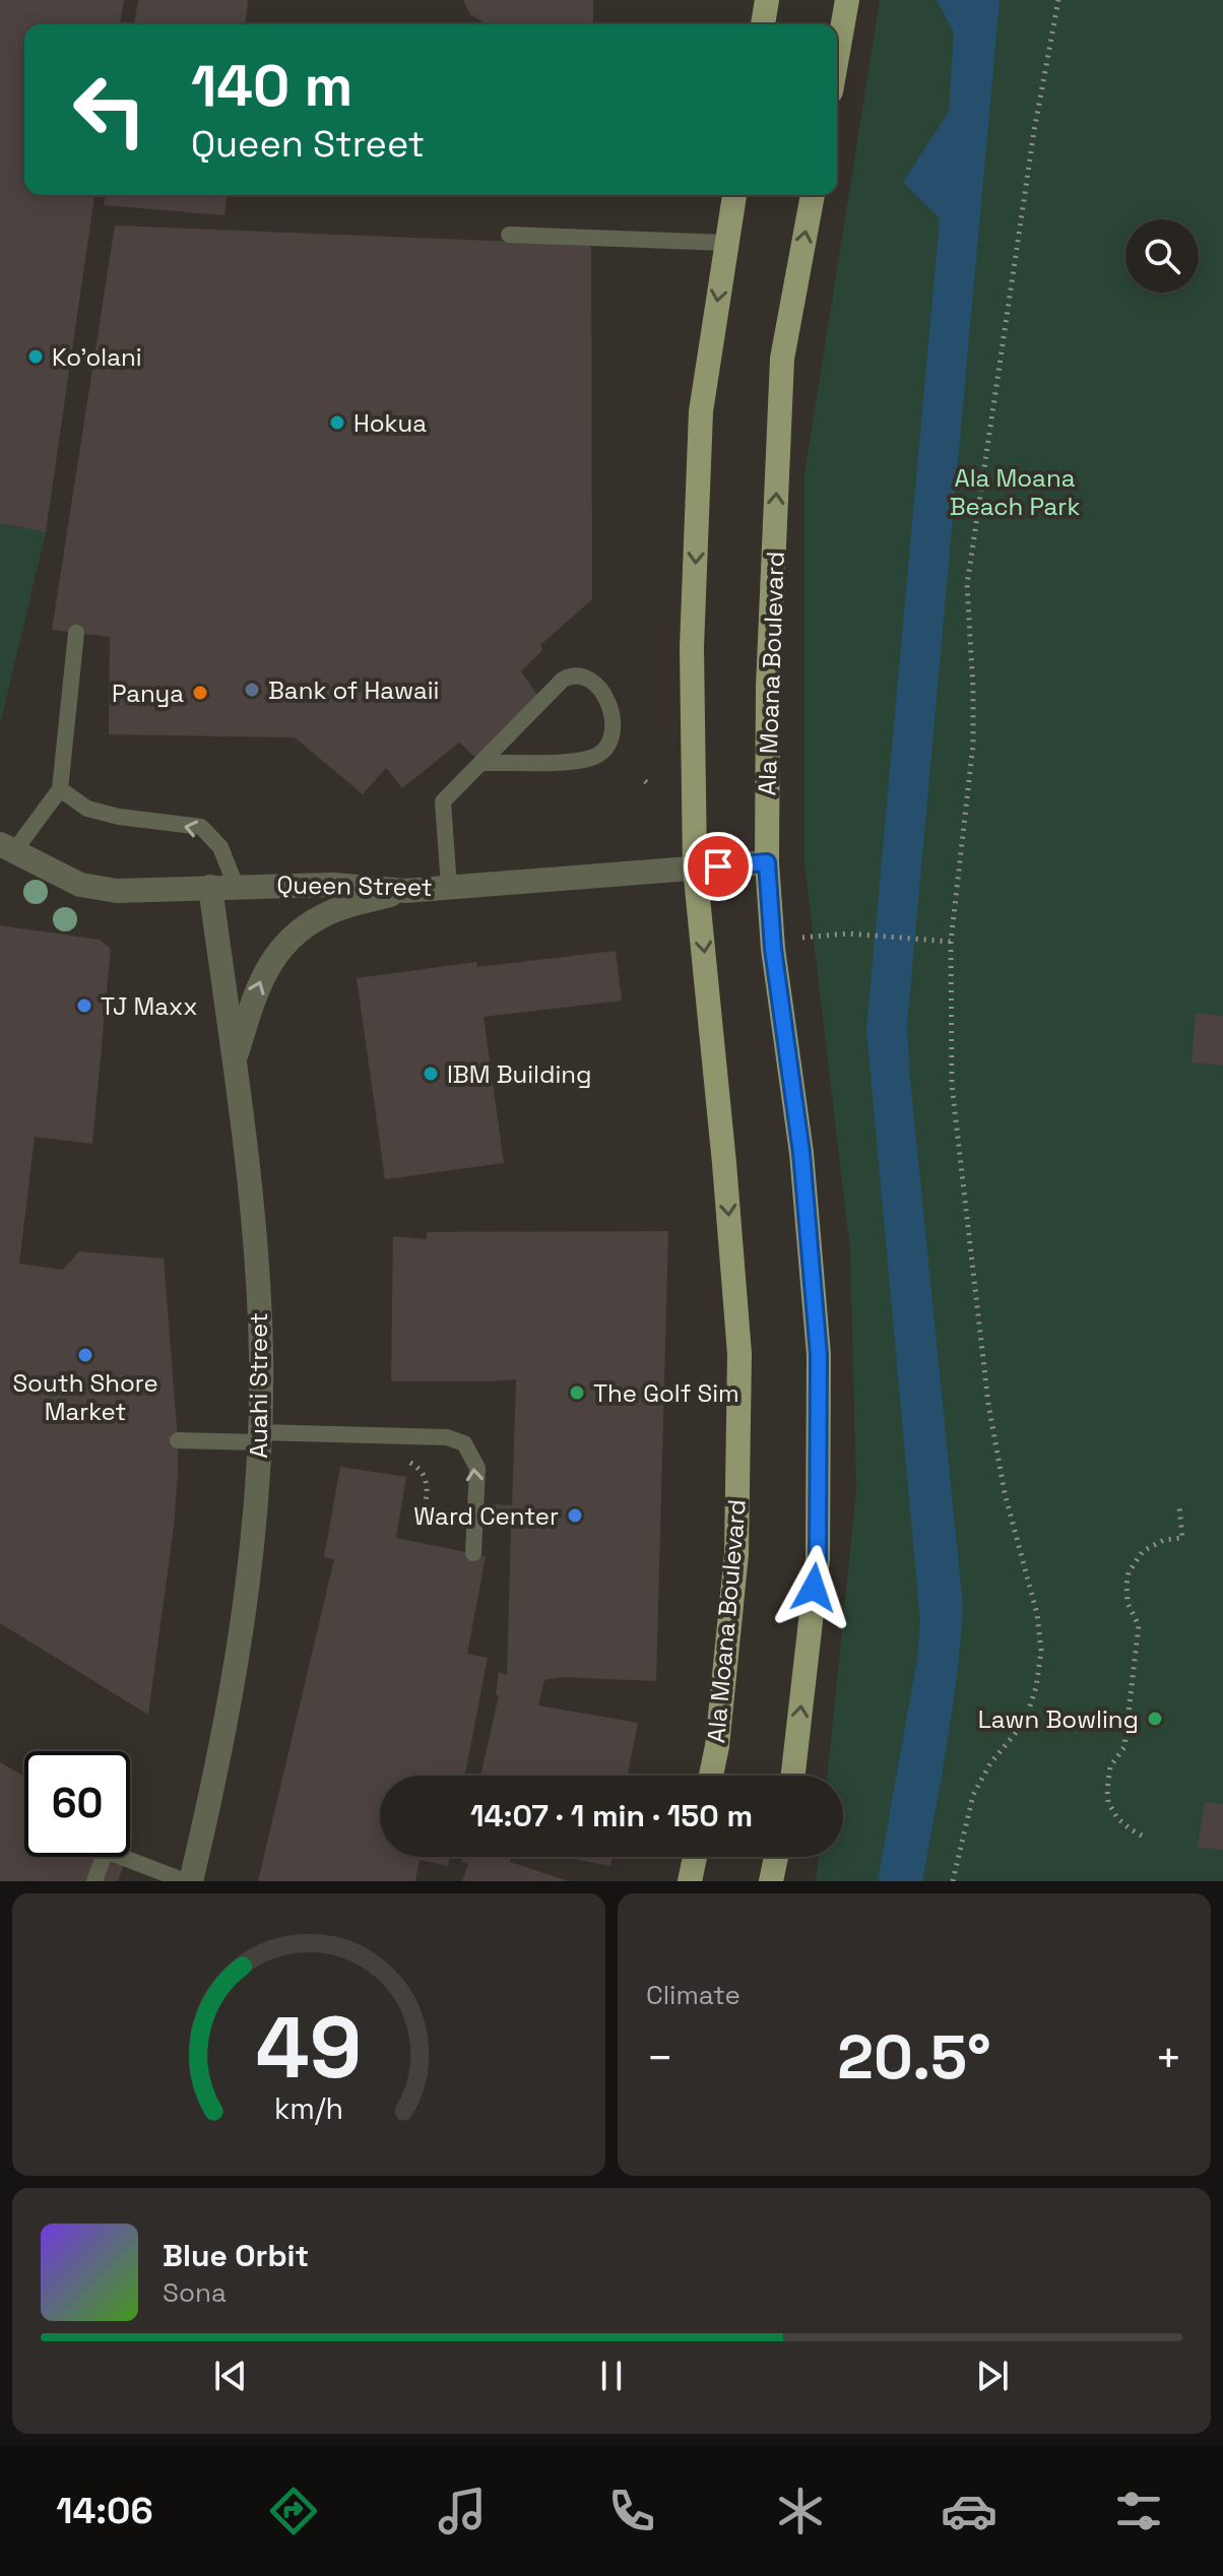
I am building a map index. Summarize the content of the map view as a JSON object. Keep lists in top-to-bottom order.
{
  "streets": {
    "main road": ["Ala Moana Boulevard"],
    "street": ["Queen Street", "Auahi Street"]
  },
  "crossings": [
    ["Ala Moana Boulevard", "Queen Street"],
    ["Queen Street", "Auahi Street"]
  ],
  "parks": ["Ala Moana Beach Park"],
  "places": [
    "Ko'olani",
    "Hokua",
    "Bank of Hawaii",
    "Panya",
    "TJ Maxx",
    "IBM Building",
    "South Shore Market",
    "The Golf Sim",
    "Ward Center",
    "Lawn Bowling"
  ],
  "page": {
    "turn": ["140 m", "Queen Street"],
    "limit": "60",
    "trip": "14:07 · 1 min · 150 m",
    "tile": "Climate",
    "heat": ["−", "20.5°", "+"],
    "song": ["Blue Orbit", "Sona"],
    "tabs": "14:06",
    "gauge": ["49", "km/h"]
  }
}
